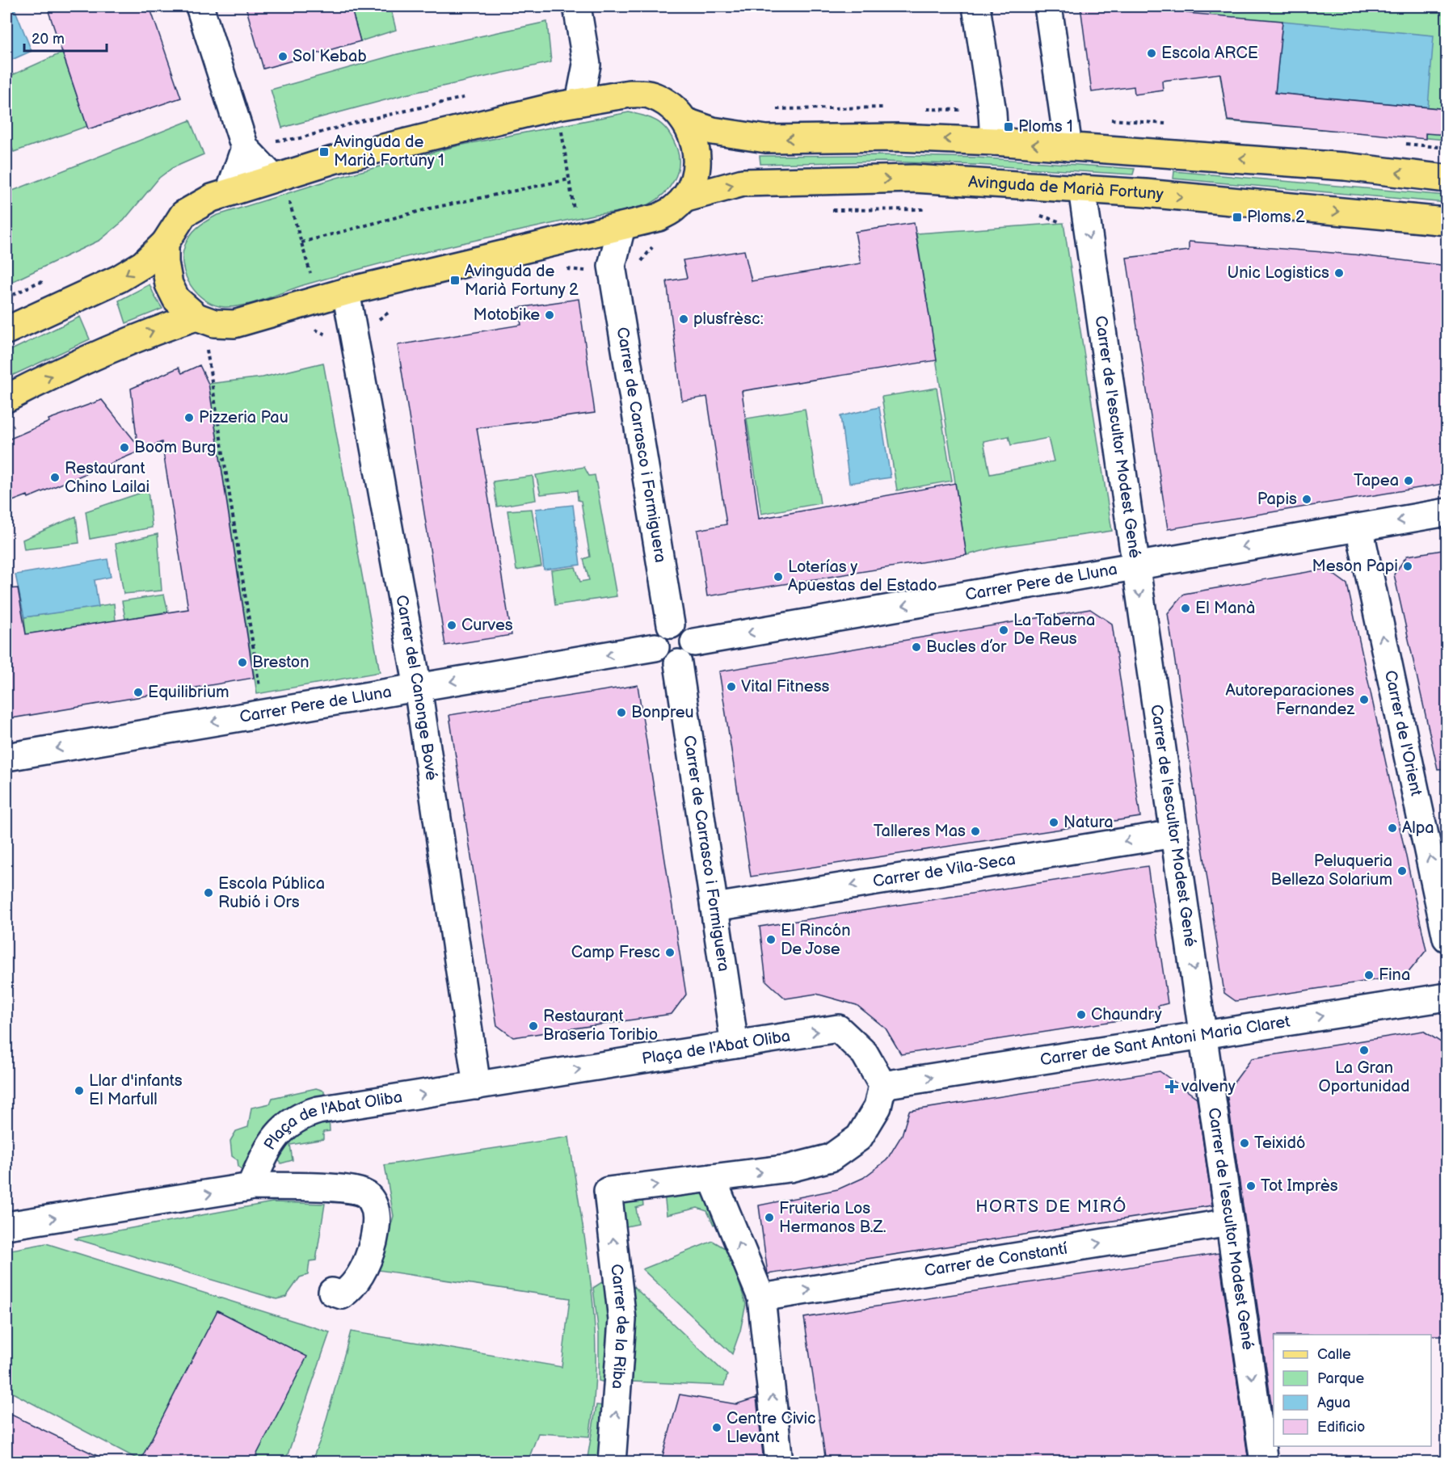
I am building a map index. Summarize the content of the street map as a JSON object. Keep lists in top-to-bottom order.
{
  "streets": {
    "main road": ["Avinguda de Marià Fortuny"],
    "street": [
      "Carrer de l'escultor Modest Gené",
      "Carrer de Carrasco i Formiguera",
      "Carrer Pere de Lluna",
      "Carrer del Canonge Bové",
      "Carrer de l'Orient",
      "Carrer de Vila-Seca",
      "Carrer de Sant Antoni Maria Claret",
      "Plaça de l'Abat Oliba",
      "Carrer de Constantí",
      "Carrer de la Riba"
    ]
  },
  "crossings": [
    ["Avinguda de Marià Fortuny", "Carrer de l'escultor Modest Gené"],
    ["Avinguda de Marià Fortuny", "Carrer de Carrasco i Formiguera"],
    ["Carrer de l'escultor Modest Gené", "Carrer Pere de Lluna"],
    ["Carrer de l'escultor Modest Gené", "Carrer de Vila-Seca"],
    ["Carrer de l'escultor Modest Gené", "Carrer de Sant Antoni Maria Claret"],
    ["Carrer de l'escultor Modest Gené", "Carrer de Constantí"],
    ["Carrer de Carrasco i Formiguera", "Carrer Pere de Lluna"],
    ["Carrer de Carrasco i Formiguera", "Carrer de Vila-Seca"],
    ["Carrer de Carrasco i Formiguera", "Plaça de l'Abat Oliba"],
    ["Carrer Pere de Lluna", "Carrer del Canonge Bové"],
    ["Carrer Pere de Lluna", "Carrer de l'Orient"],
    ["Carrer del Canonge Bové", "Plaça de l'Abat Oliba"],
    ["Carrer de Sant Antoni Maria Claret", "Plaça de l'Abat Oliba"]
  ],
  "one_way": [
    "Carrer de l'escultor Modest Gené",
    "Carrer Pere de Lluna",
    "Carrer de l'Orient",
    "Carrer de Vila-Seca",
    "Carrer de Sant Antoni Maria Claret",
    "Plaça de l'Abat Oliba",
    "Carrer de Constantí"
  ],
  "districts": ["HORTS DE MIRÓ"],
  "places": {
    "other": [
      "Escola ARCE",
      "Sol Kebab",
      "Unic Logistics",
      "Motobike",
      "plusfrèsc:",
      "Pizzeria Pau",
      "Boom Burg",
      "Restaurant Chino Lailai",
      "Tapea",
      "Papis",
      "Meson Papi",
      "Loterías y Apuestas del Estado",
      "El Manà",
      "Curves",
      "La Taberna De Reus",
      "Bucles d’or",
      "Breston",
      "Vital Fitness",
      "Equilibrium",
      "Autoreparaciones Fernandez",
      "Bonpreu",
      "Natura",
      "Alpa",
      "Talleres Mas",
      "Peluqueria Belleza Solarium",
      "Escola Pública Rubió i Ors",
      "El Rincón De Jose",
      "Camp Fresc",
      "Fina",
      "Chaundry",
      "Restaurant Braseria Toribio",
      "La Gran Oportunidad",
      "Llar d'infants El Marfull",
      "Teixidó",
      "Tot Imprès",
      "Fruiteria Los Hermanos B.Z.",
      "Centre Civic Llevant"
    ],
    "transit": [
      "Ploms 1",
      "Avinguda de Marià Fortuny 1",
      "Ploms 2",
      "Avinguda de Marià Fortuny 2"
    ],
    "health": ["valveny"]
  },
  "legend": [
    "Calle",
    "Parque",
    "Agua",
    "Edificio"
  ],
  "scale_bar": "20 m"
}
